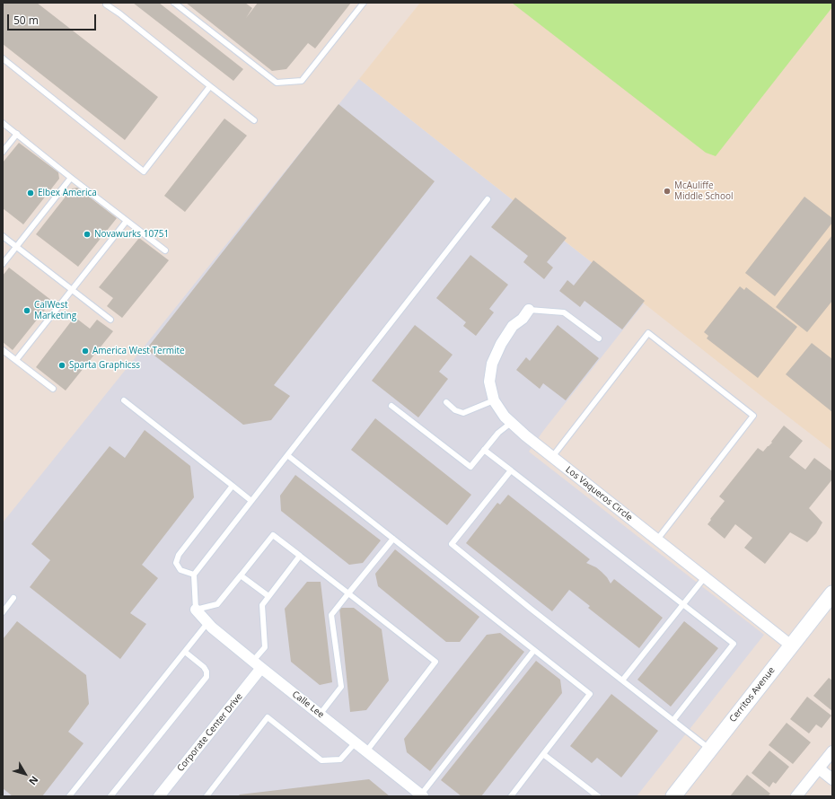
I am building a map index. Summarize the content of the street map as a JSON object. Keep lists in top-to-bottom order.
{
  "streets": {
    "main road": ["Cerritos Avenue"],
    "street": ["Los Vaqueros Circle", "Calle Lee", "Corporate Center Drive"]
  },
  "crossings": [
    ["Los Vaqueros Circle", "Cerritos Avenue"],
    ["Calle Lee", "Corporate Center Drive"]
  ],
  "places": [
    "McAuliffe Middle School",
    "Elbex America",
    "Novawurks 10751",
    "CalWest Marketing",
    "America West Termite",
    "Sparta Graphicss"
  ],
  "scale_bar": "50 m",
  "north": "bottom right"
}
